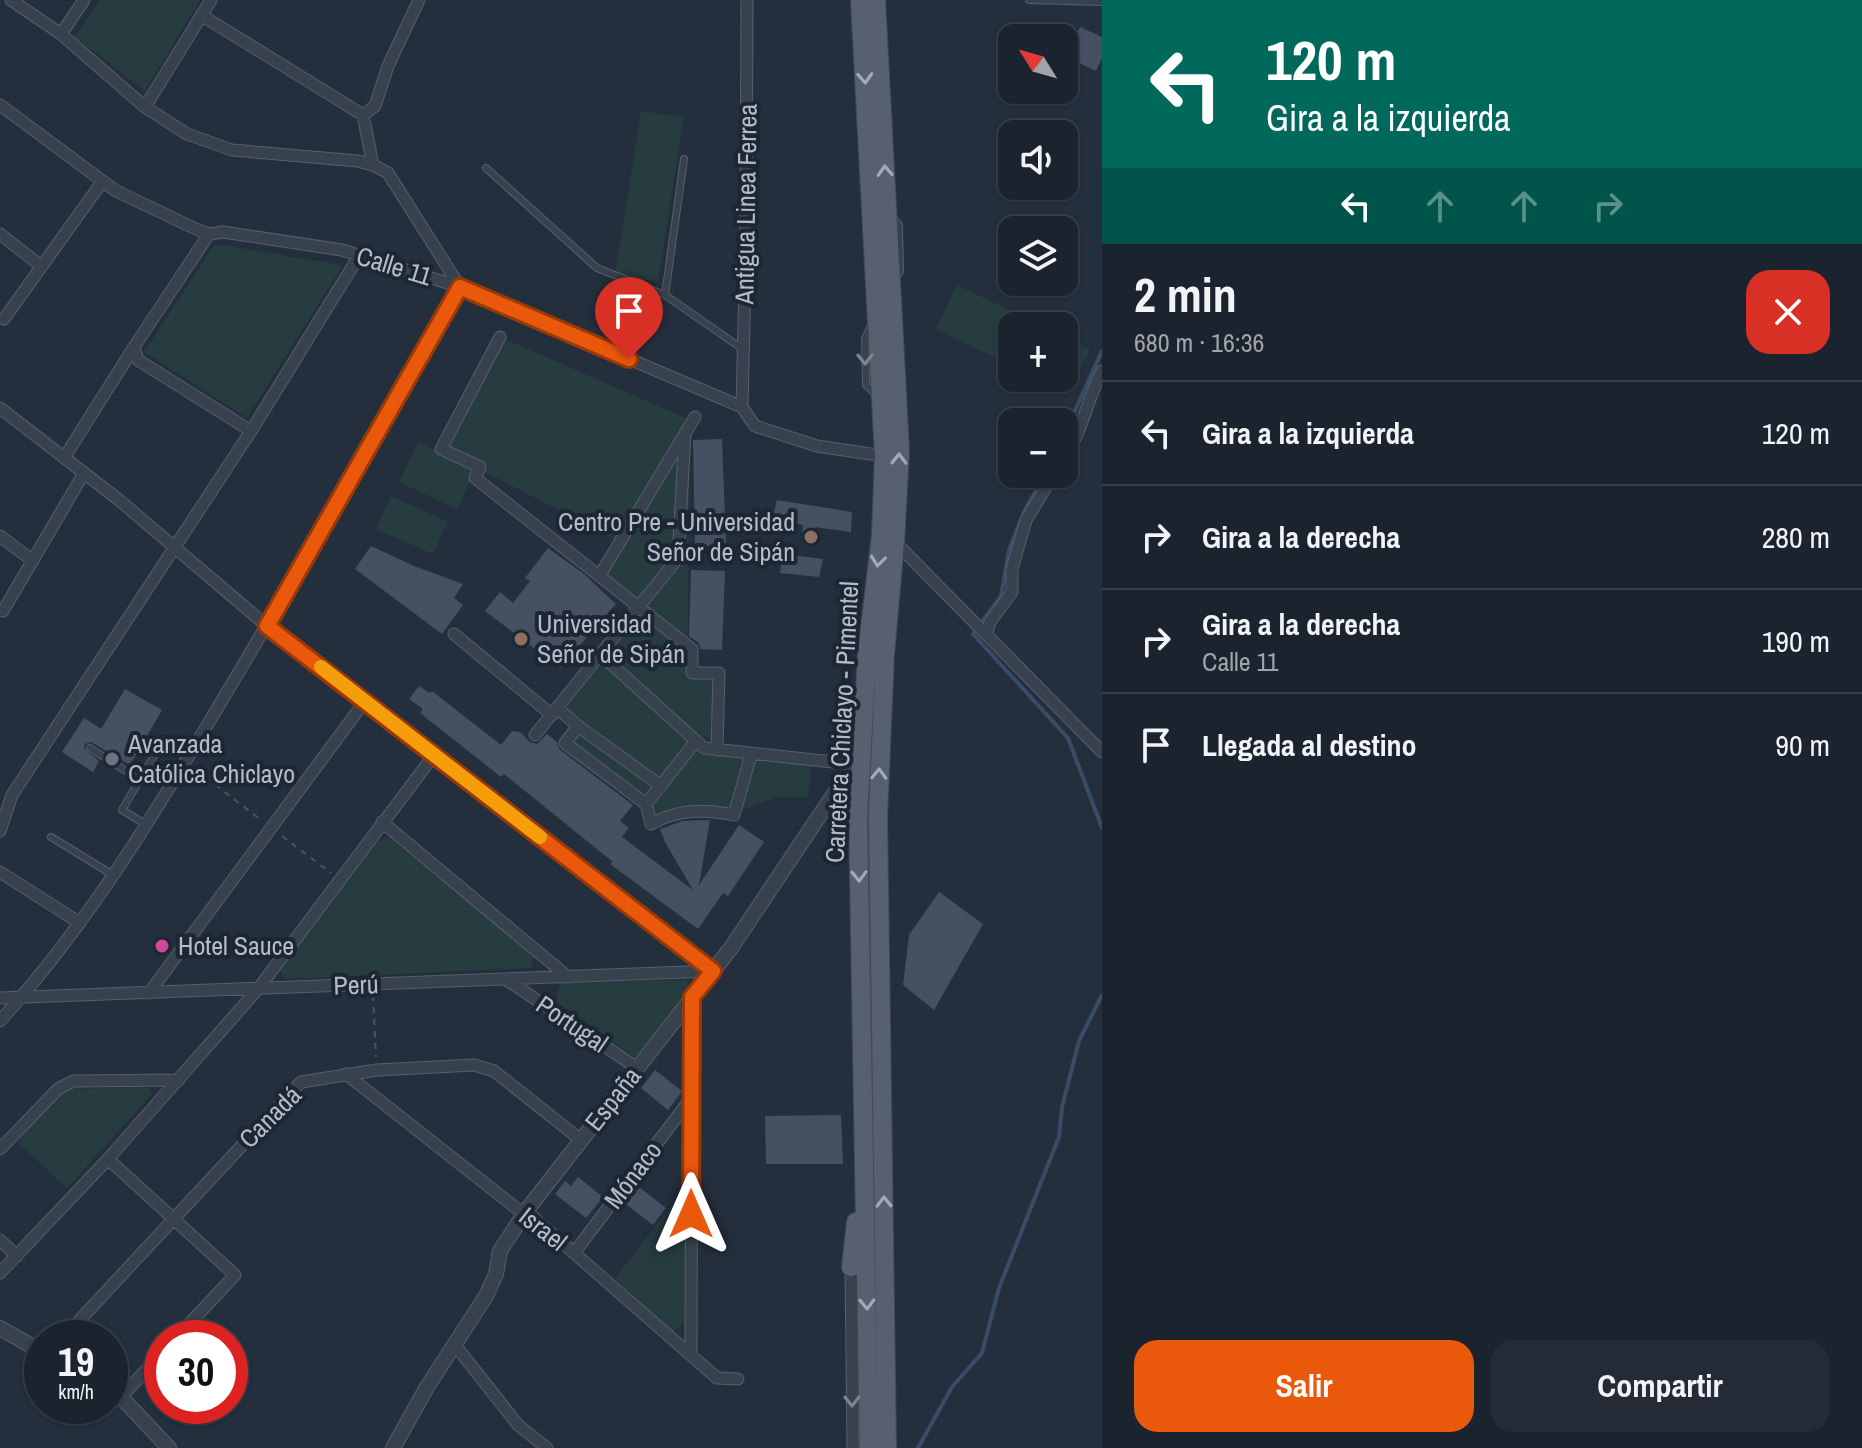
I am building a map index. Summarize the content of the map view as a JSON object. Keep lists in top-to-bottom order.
{
  "streets": {
    "main road": ["Carretera Chiclayo - Pimentel"],
    "street": [
      "Antigua Linea Ferrea",
      "Calle 11",
      "Perú",
      "Portugal",
      "España",
      "Canadá",
      "Mónaco",
      "Israel"
    ]
  },
  "crossings": [
    ["Antigua Linea Ferrea", "Calle 11"],
    ["Calle 11", "Carretera Chiclayo - Pimentel"],
    ["Carretera Chiclayo - Pimentel", "España"],
    ["Perú", "Portugal"],
    ["Perú", "España"],
    ["Portugal", "España"],
    ["España", "Canadá"],
    ["España", "Israel"],
    ["Canadá", "Israel"],
    ["Mónaco", "Israel"]
  ],
  "places": [
    "Centro Pre - Universidad Señor de Sipán",
    "Universidad Señor de Sipán",
    "Avanzada Católica Chiclayo",
    "Hotel Sauce"
  ],
  "north": "top left",
  "page": {
    "turn": ["120 m", "Gira a la izquierda"],
    "map_buttons": ["+", "−"],
    "heading": ["2 min", "680 m · 16:36"],
    "list": [
      {
        "name": "Gira a la izquierda",
        "value": "120 m"
      },
      {
        "name": "Gira a la derecha",
        "value": "280 m"
      },
      {
        "name": "Gira a la derecha",
        "note": "Calle 11",
        "value": "190 m"
      },
      {
        "name": "Llegada al destino",
        "value": "90 m"
      }
    ],
    "speed": "19 km/h",
    "limit": "30",
    "buttons": ["Salir", "Compartir"]
  }
}
